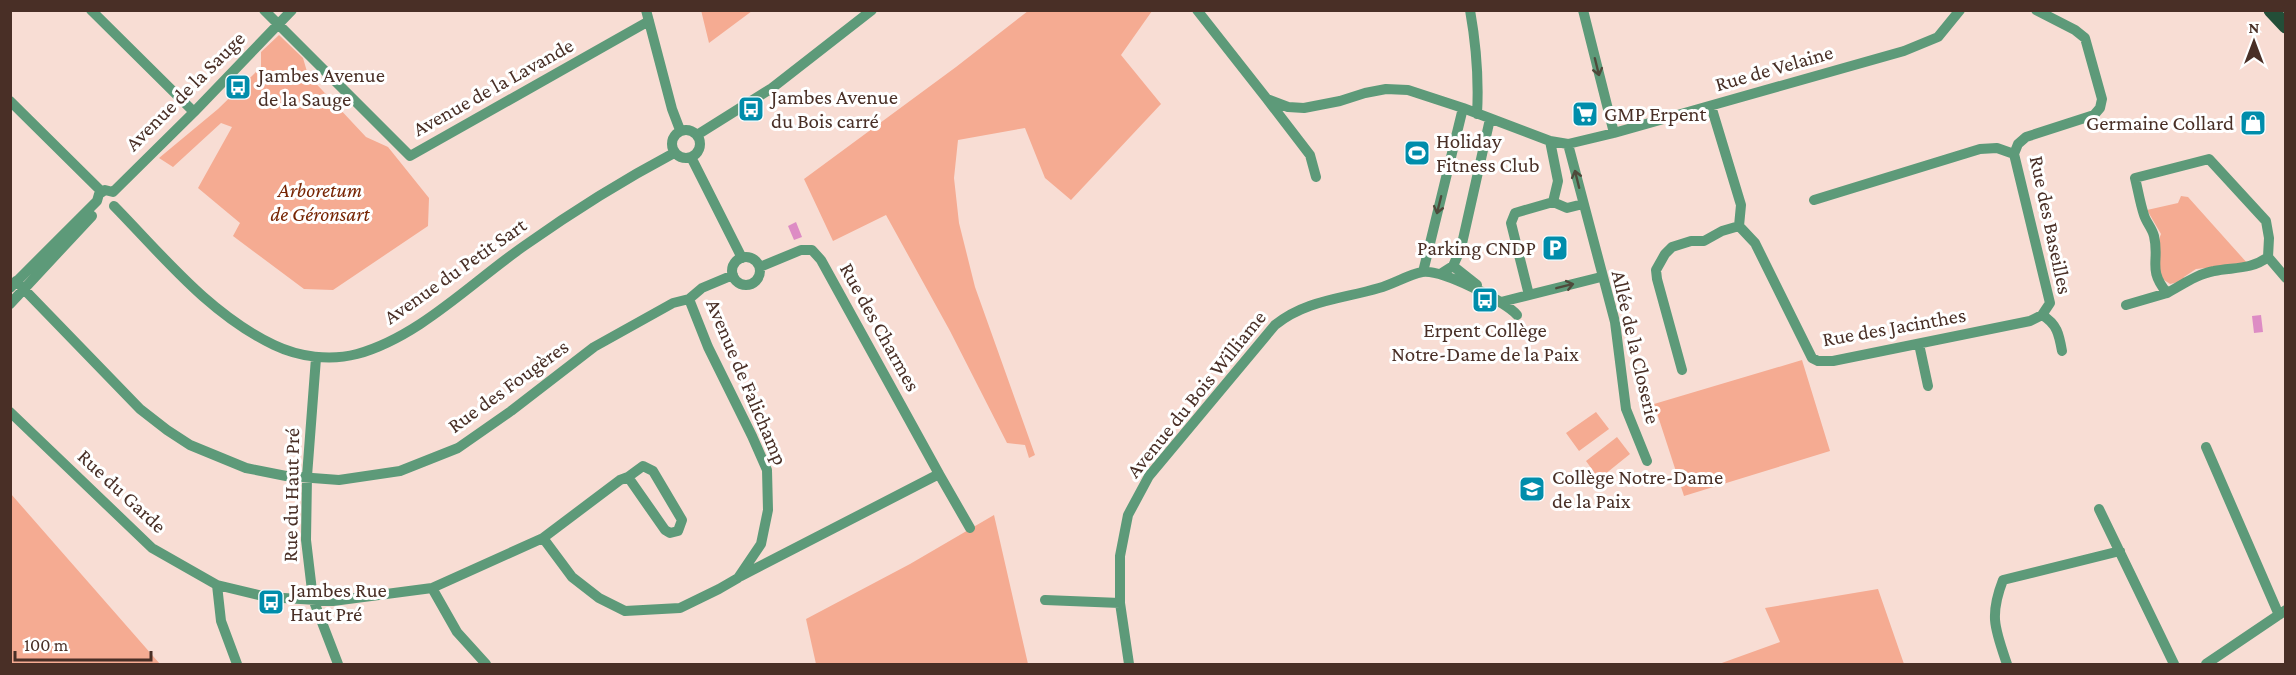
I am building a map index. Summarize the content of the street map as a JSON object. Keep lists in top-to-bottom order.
{
  "streets": {
    "street": [
      "Rue de Velaine",
      "Avenue de la Lavande",
      "Avenue de la Sauge",
      "Rue des Baseilles",
      "Avenue du Petit Sart",
      "Rue des Charmes",
      "Rue des Jacinthes",
      "Allée de la Closerie",
      "Avenue de Falichamp",
      "Rue des Fougères",
      "Avenue du Bois Williame",
      "Rue du Garde",
      "Rue du Haut Pré"
    ]
  },
  "crossings": [
    ["Rue de Velaine", "Allée de la Closerie"],
    ["Avenue de la Lavande", "Avenue de la Sauge"],
    ["Avenue de la Sauge", "Avenue du Petit Sart"],
    ["Avenue de la Sauge", "Rue des Fougères"],
    ["Rue des Baseilles", "Rue des Jacinthes"],
    ["Avenue du Petit Sart", "Rue du Haut Pré"],
    ["Rue des Charmes", "Avenue de Falichamp"],
    ["Avenue de Falichamp", "Rue des Fougères"],
    ["Avenue de Falichamp", "Rue du Garde"],
    ["Rue des Fougères", "Rue du Haut Pré"],
    ["Rue du Garde", "Rue du Haut Pré"]
  ],
  "parks": ["Arboretum de Géronsart"],
  "places": {
    "bus stop": [
      "Jambes Avenue de la Sauge",
      "Jambes Avenue du Bois carré",
      "Erpent Collège Notre-Dame de la Paix",
      "Jambes Rue Haut Pré"
    ],
    "supermarket": ["GMP Erpent"],
    "shop": ["Germaine Collard"],
    "sports": ["Holiday Fitness Club"],
    "parking": ["Parking CNDP"],
    "school or university": ["Collège Notre-Dame de la Paix"]
  },
  "scale_bar": "100 m",
  "north": "top"
}
